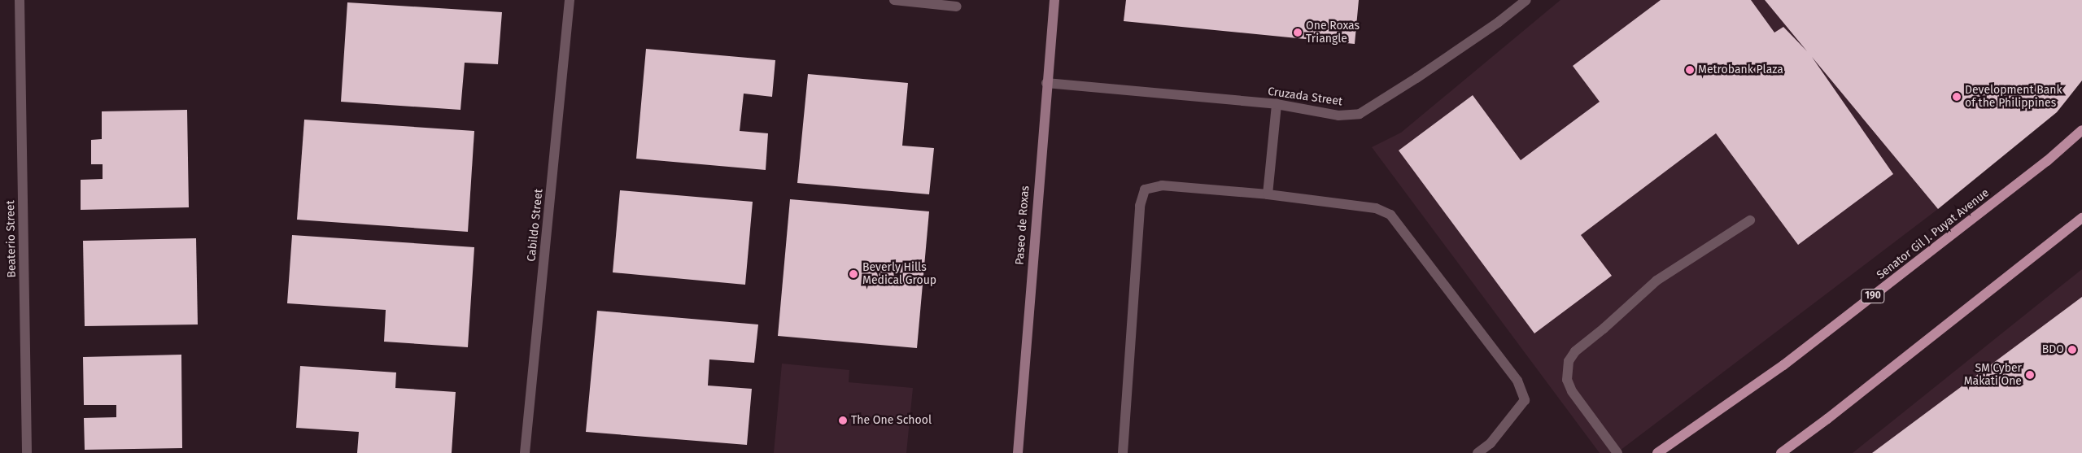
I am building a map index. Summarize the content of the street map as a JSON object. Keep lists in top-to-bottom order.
{
  "streets": {
    "main road": ["Paseo de Roxas", "Senator Gil J. Puyat Avenue", "190"],
    "street": ["Cruzada Street", "Cabildo Street", "Beaterio Street"]
  },
  "crossings": [
    ["Cruzada Street", "Paseo de Roxas"]
  ],
  "places": [
    "One Roxas Triangle",
    "Metrobank Plaza",
    "Development Bank of the Philippines",
    "Beverly Hills Medical Group",
    "BDO",
    "SM Cyber Makati One",
    "The One School"
  ]
}
